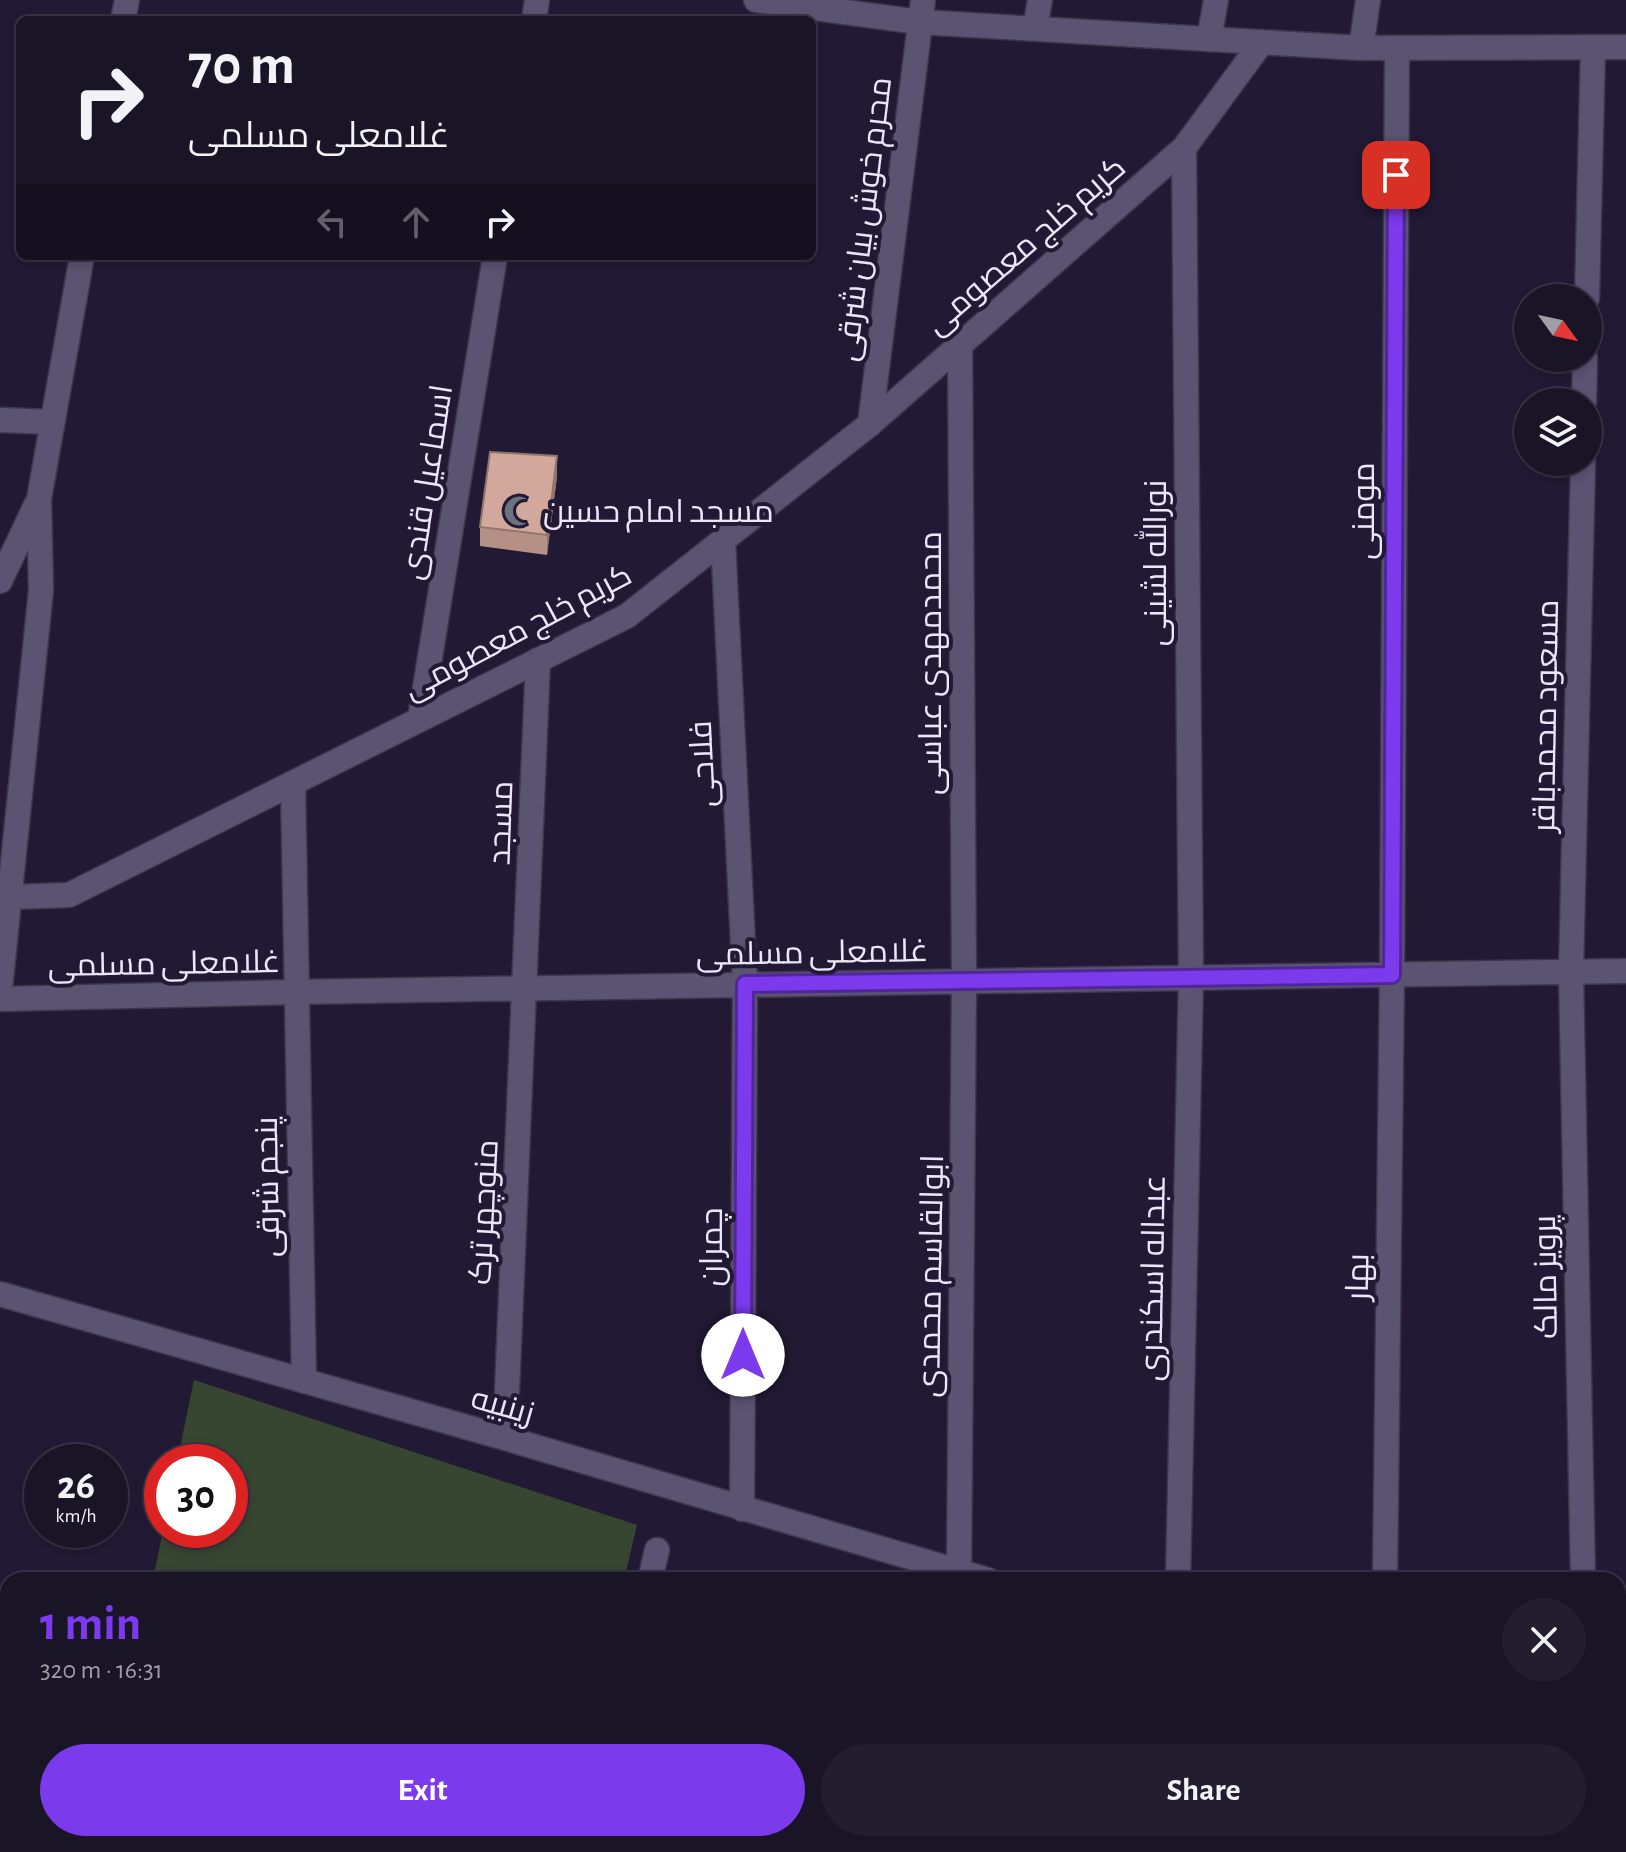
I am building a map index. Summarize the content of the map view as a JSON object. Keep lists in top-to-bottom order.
{
  "streets": {
    "street": [
      "محرم خوش بیان شرقی",
      "کریم خلج معصومی",
      "اسماعیل قندی",
      "مومنی",
      "نورالله لشینی",
      "محمدمهدی عباسی",
      "مسعود محمدباقر",
      "فلاحی",
      "مسجد",
      "غلامعلی مسلمی",
      "پنجم شرقی",
      "منوچهر ترک",
      "چمران",
      "ابوالقاسم محمدی",
      "بهار",
      "پرویز مالک",
      "عبداله اسکندری",
      "زینبیه"
    ]
  },
  "crossings": [
    ["محرم خوش بیان شرقی", "کریم خلج معصومی"],
    ["کریم خلج معصومی", "اسماعیل قندی"],
    ["کریم خلج معصومی", "نورالله لشینی"],
    ["کریم خلج معصومی", "محمدمهدی عباسی"],
    ["کریم خلج معصومی", "فلاحی"],
    ["کریم خلج معصومی", "مسجد"],
    ["کریم خلج معصومی", "پنجم شرقی"],
    ["مومنی", "غلامعلی مسلمی"],
    ["مومنی", "بهار"],
    ["نورالله لشینی", "غلامعلی مسلمی"],
    ["نورالله لشینی", "عبداله اسکندری"],
    ["محمدمهدی عباسی", "غلامعلی مسلمی"],
    ["محمدمهدی عباسی", "ابوالقاسم محمدی"],
    ["مسعود محمدباقر", "غلامعلی مسلمی"],
    ["مسعود محمدباقر", "پرویز مالک"],
    ["فلاحی", "غلامعلی مسلمی"],
    ["فلاحی", "چمران"],
    ["مسجد", "غلامعلی مسلمی"],
    ["مسجد", "منوچهر ترک"],
    ["غلامعلی مسلمی", "پنجم شرقی"],
    ["غلامعلی مسلمی", "منوچهر ترک"],
    ["غلامعلی مسلمی", "چمران"],
    ["غلامعلی مسلمی", "ابوالقاسم محمدی"],
    ["غلامعلی مسلمی", "بهار"],
    ["غلامعلی مسلمی", "پرویز مالک"],
    ["غلامعلی مسلمی", "عبداله اسکندری"],
    ["پنجم شرقی", "زینبیه"],
    ["منوچهر ترک", "زینبیه"],
    ["چمران", "زینبیه"],
    ["ابوالقاسم محمدی", "زینبیه"]
  ],
  "places": {
    "mosque": ["مسجد امام حسین"]
  },
  "north": "bottom right",
  "page": {
    "turn": ["70 m", "غلامعلی مسلمی"],
    "speed": "26 km/h",
    "limit": "30",
    "heading": ["1 min", "320 m · 16:31"],
    "buttons": ["Exit", "Share"]
  }
}
